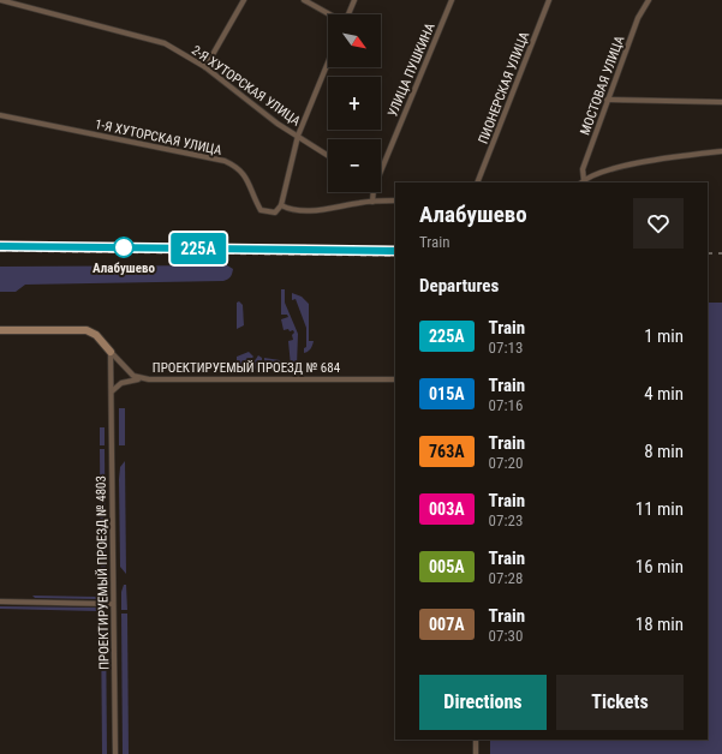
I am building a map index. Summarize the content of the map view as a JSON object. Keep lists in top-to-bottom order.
{
  "streets": {
    "street": [
      "УЛИЦА ПУШКИНА",
      "2-Я ХУТОРСКАЯ УЛИЦА",
      "МОСТОВАЯ УЛИЦА",
      "ПИОНЕРСКАЯ УЛИЦА",
      "1-Я ХУТОРСКАЯ УЛИЦА",
      "ПРОЕКТИРУЕМЫЙ ПРОЕЗД № 684",
      "ПРОЕКТИРУЕМЫЙ ПРОЕЗД № 4803"
    ]
  },
  "crossings": [
    ["УЛИЦА ПУШКИНА", "1-Я ХУТОРСКАЯ УЛИЦА"],
    ["ПРОЕКТИРУЕМЫЙ ПРОЕЗД № 684", "ПРОЕКТИРУЕМЫЙ ПРОЕЗД № 4803"]
  ],
  "places": ["Алабушево"],
  "north": "bottom right",
  "page": {
    "on_map": "225А",
    "map_buttons": ["+", "−"],
    "heading": [
      ["Алабушево", "Train"],
      "Departures"
    ],
    "list": [
      {
        "mark": "225А",
        "name": "Train",
        "note": "07:13",
        "value": "1 min"
      },
      {
        "mark": "015А",
        "name": "Train",
        "note": "07:16",
        "value": "4 min"
      },
      {
        "mark": "763А",
        "name": "Train",
        "note": "07:20",
        "value": "8 min"
      },
      {
        "mark": "003А",
        "name": "Train",
        "note": "07:23",
        "value": "11 min"
      },
      {
        "mark": "005А",
        "name": "Train",
        "note": "07:28",
        "value": "16 min"
      },
      {
        "mark": "007А",
        "name": "Train",
        "note": "07:30",
        "value": "18 min"
      }
    ],
    "buttons": ["Directions", "Tickets"]
  }
}
